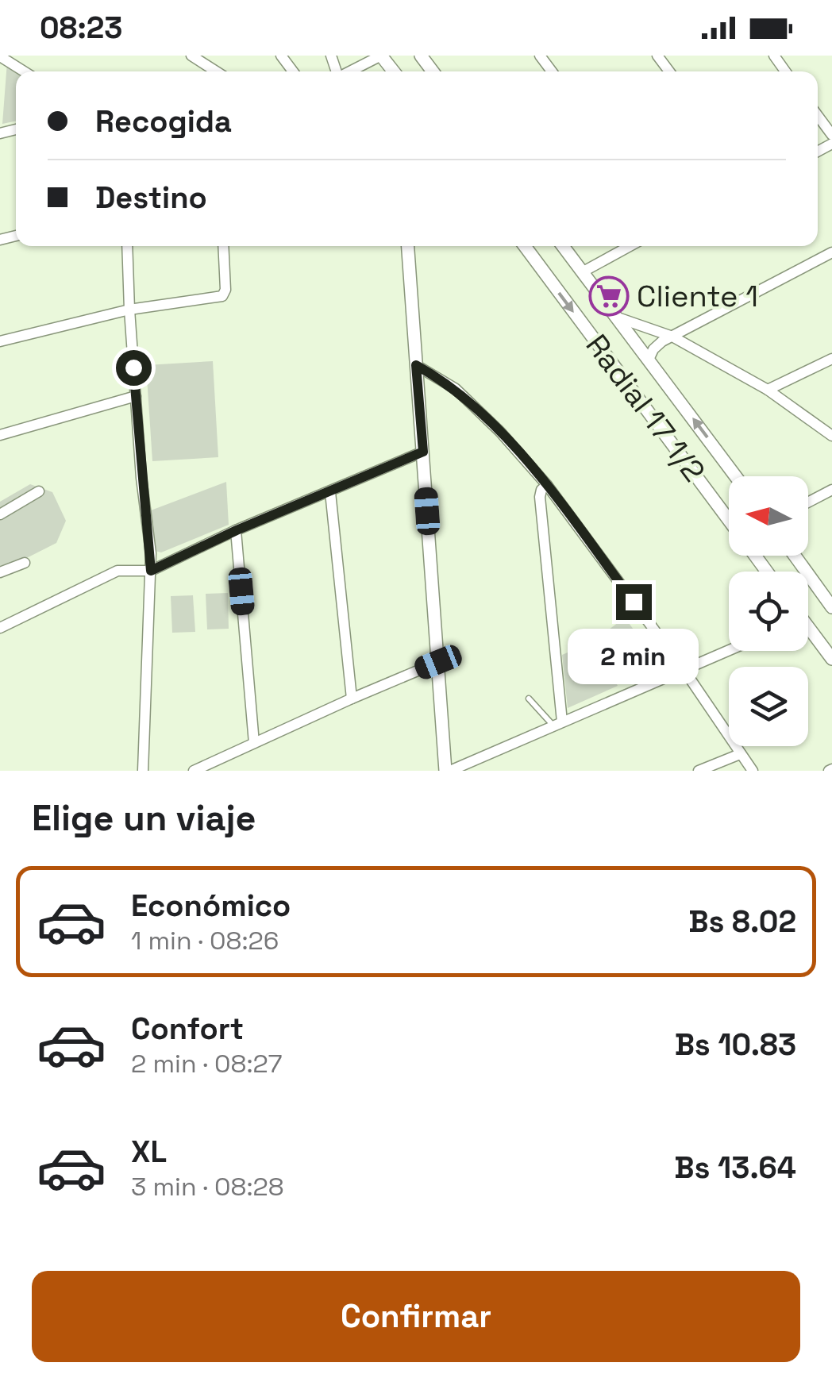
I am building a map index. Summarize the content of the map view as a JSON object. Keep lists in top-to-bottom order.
{
  "streets": {
    "street": ["Radial 17 1/2"]
  },
  "places": {
    "supermarket": ["Cliente 1"]
  },
  "north": "left",
  "page": {
    "status": "08:23",
    "banner": ["Recogida", "Destino"],
    "bubble": "2 min",
    "heading": "Elige un viaje",
    "list": [
      {
        "name": "Económico",
        "note": "1 min · 08:26",
        "value": "Bs 8.02"
      },
      {
        "name": "Confort",
        "note": "2 min · 08:27",
        "value": "Bs 10.83"
      },
      {
        "name": "XL",
        "note": "3 min · 08:28",
        "value": "Bs 13.64"
      }
    ],
    "buttons": "Confirmar"
  }
}
